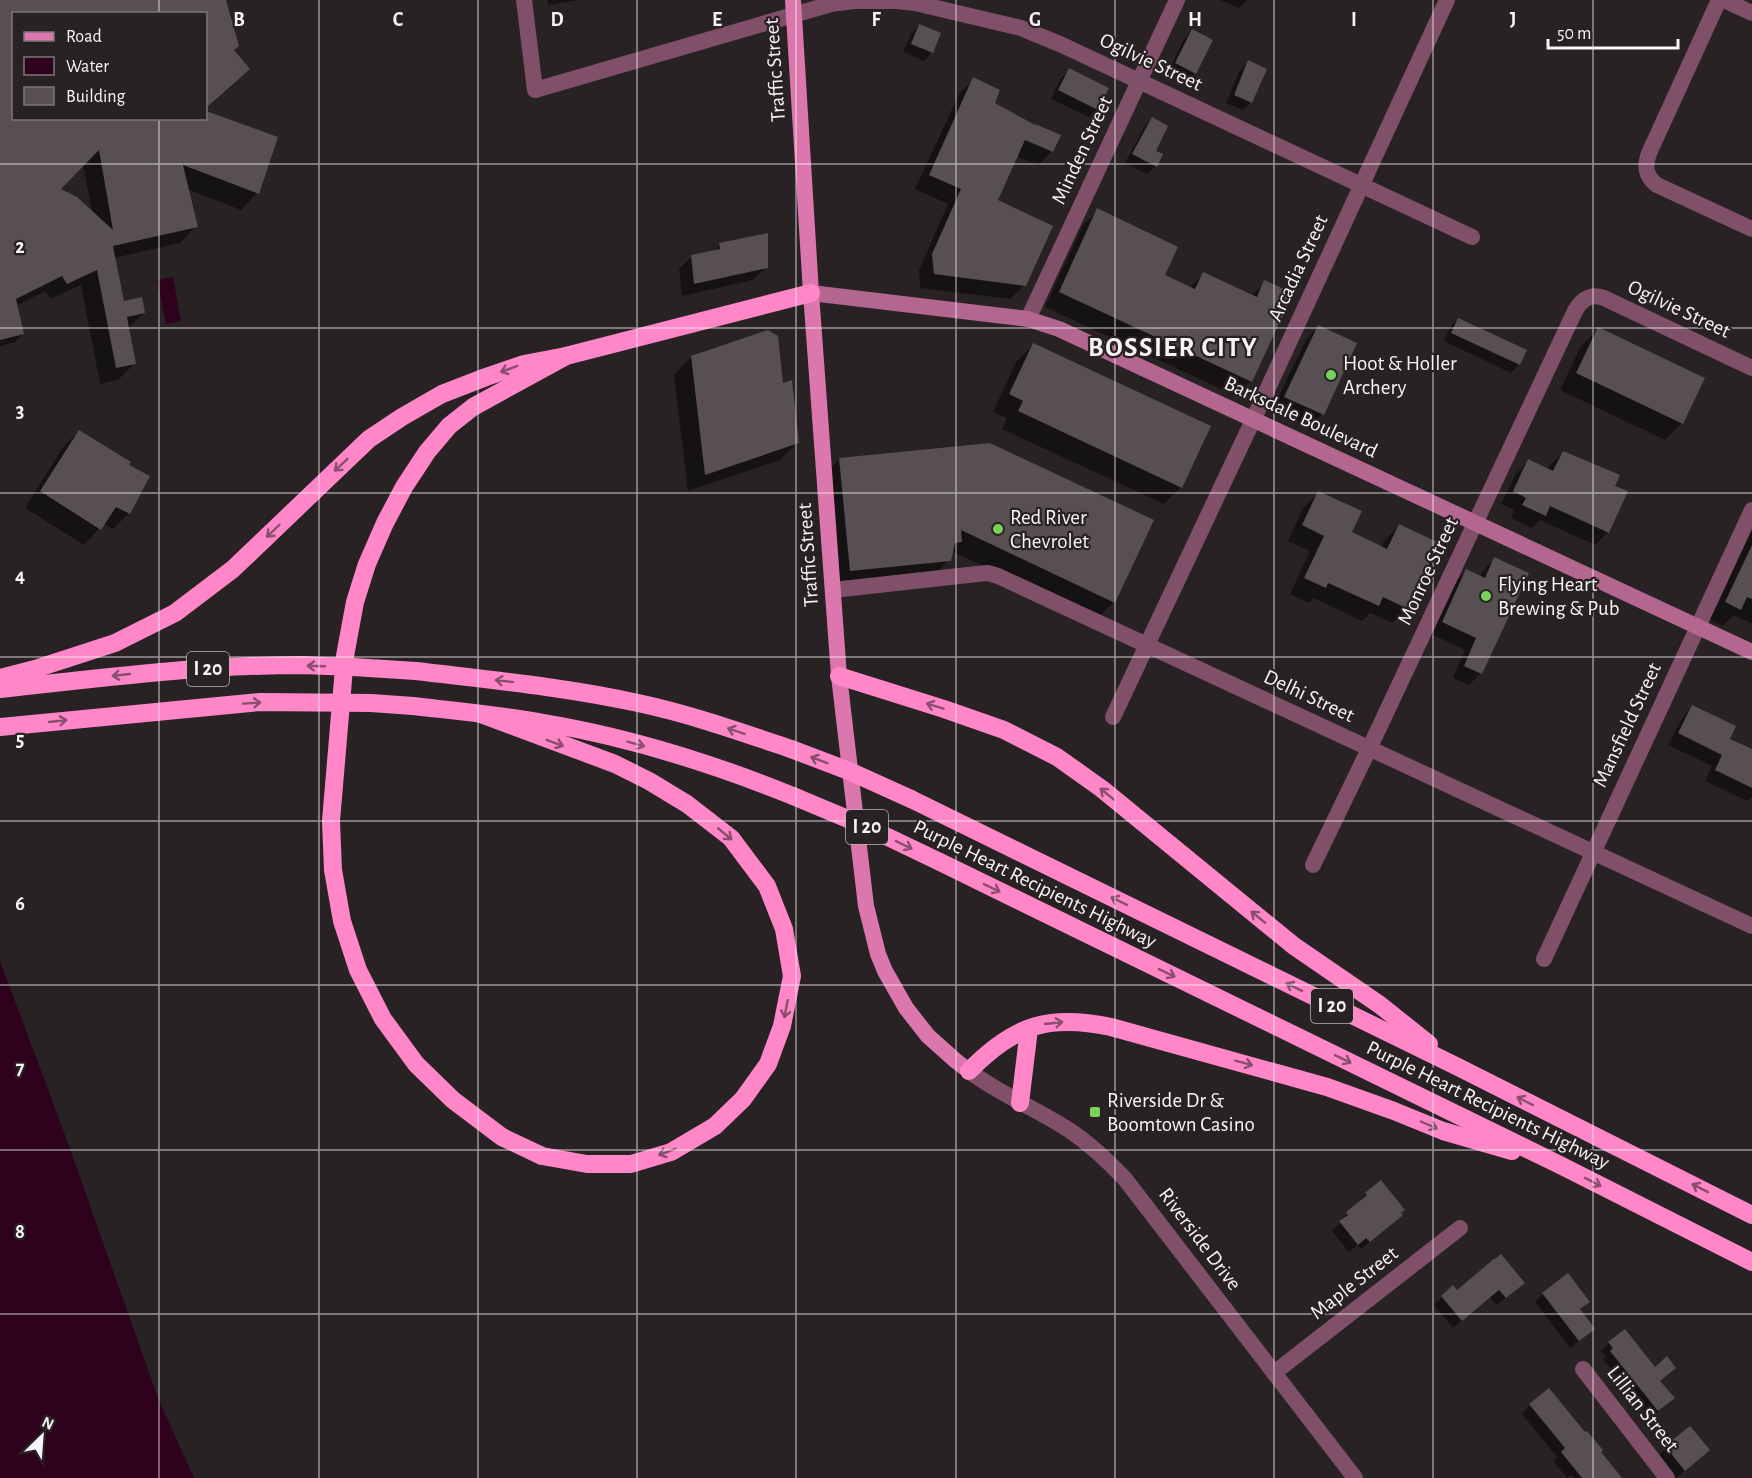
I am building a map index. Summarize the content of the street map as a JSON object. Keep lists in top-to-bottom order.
{
  "streets": {
    "highway": ["I 20", "Purple Heart Recipients Highway"],
    "main road": ["Traffic Street", "Barksdale Boulevard"],
    "street": [
      "Ogilvie Street",
      "Minden Street",
      "Arcadia Street",
      "Monroe Street",
      "Delhi Street",
      "Mansfield Street",
      "Riverside Drive",
      "Maple Street",
      "Lillian Street"
    ]
  },
  "crossings": [
    ["Ogilvie Street", "Traffic Street"],
    ["Ogilvie Street", "Minden Street"],
    ["Ogilvie Street", "Arcadia Street"],
    ["Ogilvie Street", "Monroe Street"],
    ["Traffic Street", "Barksdale Boulevard"],
    ["Traffic Street", "Delhi Street"],
    ["Traffic Street", "Riverside Drive"],
    ["Minden Street", "Barksdale Boulevard"],
    ["Arcadia Street", "Barksdale Boulevard"],
    ["Arcadia Street", "Delhi Street"],
    ["Barksdale Boulevard", "Monroe Street"],
    ["Barksdale Boulevard", "Mansfield Street"],
    ["Monroe Street", "Delhi Street"],
    ["Delhi Street", "Mansfield Street"],
    ["Riverside Drive", "Maple Street"]
  ],
  "districts": ["BOSSIER CITY"],
  "places": {
    "other": ["Hoot & Holler Archery", "Red River Chevrolet", "Flying Heart Brewing & Pub"],
    "transit": ["Riverside Dr & Boomtown Casino"]
  },
  "legend": ["Road", "Water", "Building"],
  "scale_bar": "50 m",
  "north": "top right",
  "grid": {
    "columns": [
      "B",
      "C",
      "D",
      "E",
      "F",
      "G",
      "H",
      "I",
      "J"
    ],
    "rows": [
      "2",
      "3",
      "4",
      "5",
      "6",
      "7",
      "8"
    ]
  }
}
